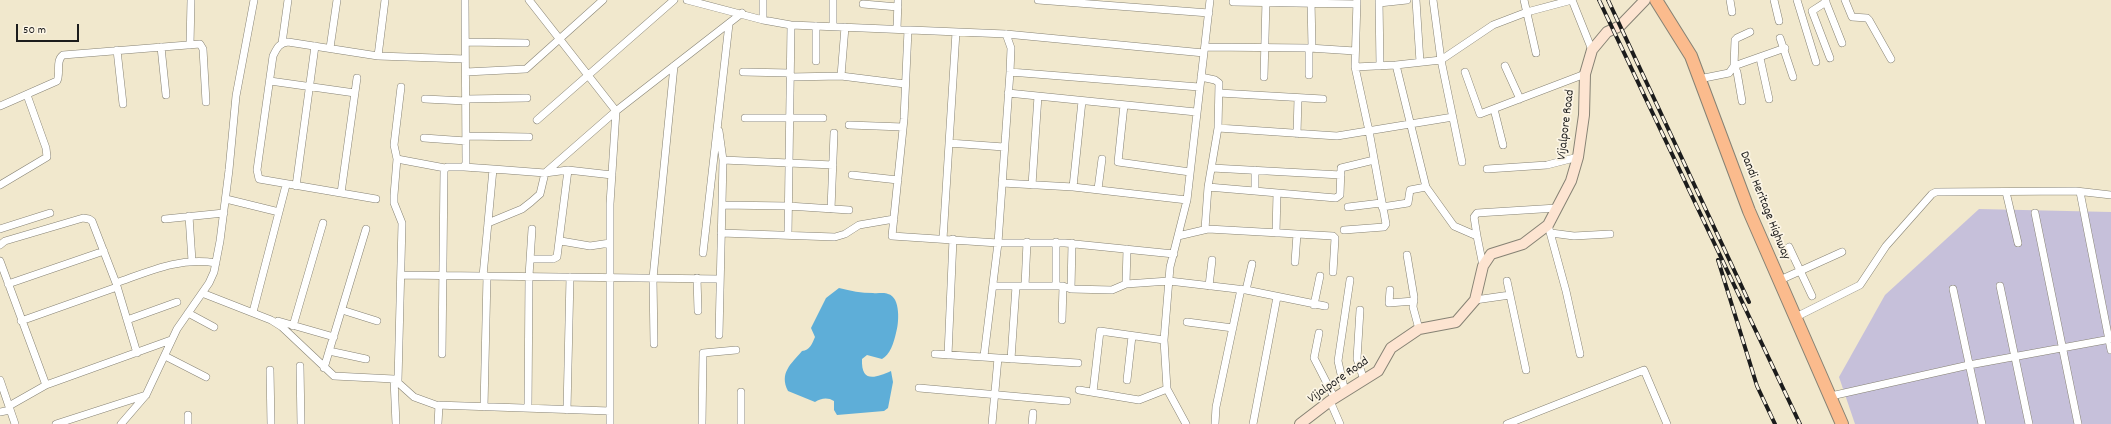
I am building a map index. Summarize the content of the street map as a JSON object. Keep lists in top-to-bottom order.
{
  "streets": {
    "highway": ["Dandi Heritage Highway"],
    "main road": ["Vijalpore Road"]
  },
  "scale_bar": "50 m"
}
